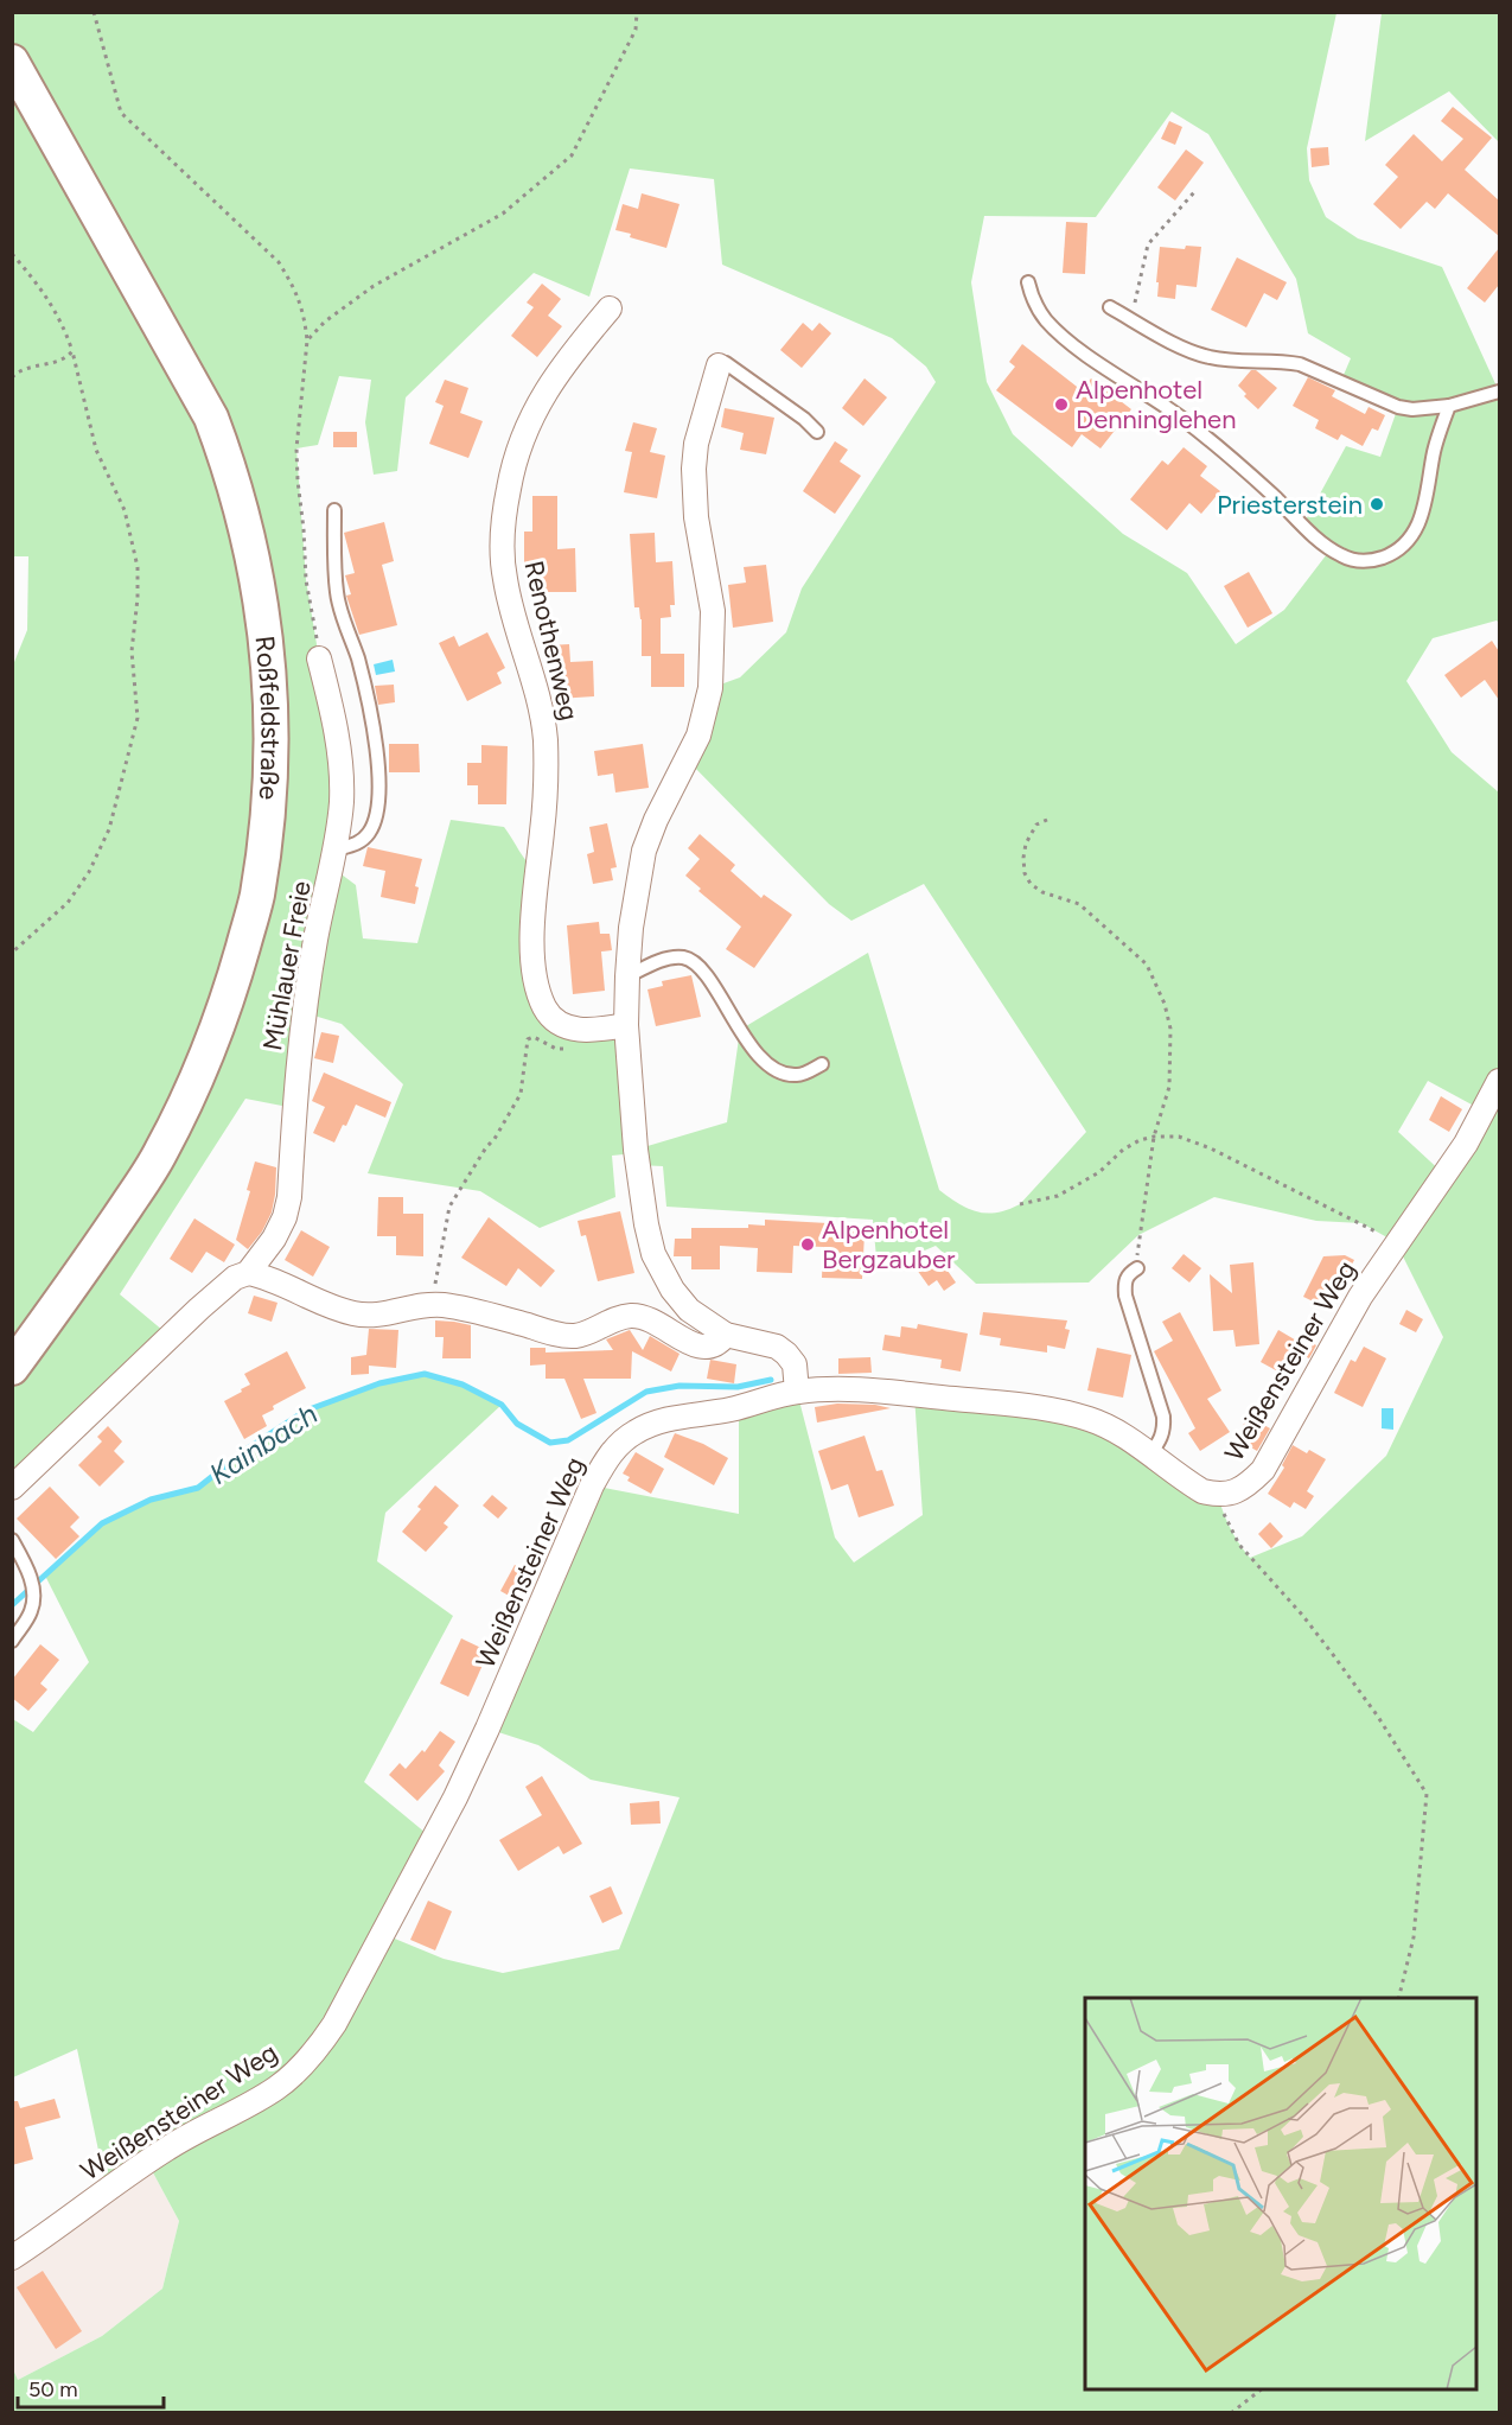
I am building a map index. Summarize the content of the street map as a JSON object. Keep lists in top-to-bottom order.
{
  "streets": {
    "main road": ["Roßfeldstraße"],
    "street": ["Renothenweg", "Mühlauer Freie", "Weißensteiner Weg"]
  },
  "water": ["Kainbach"],
  "places": ["Alpenhotel Denninglehen", "Priesterstein", "Alpenhotel Bergzauber"],
  "scale_bar": "50 m"
}
